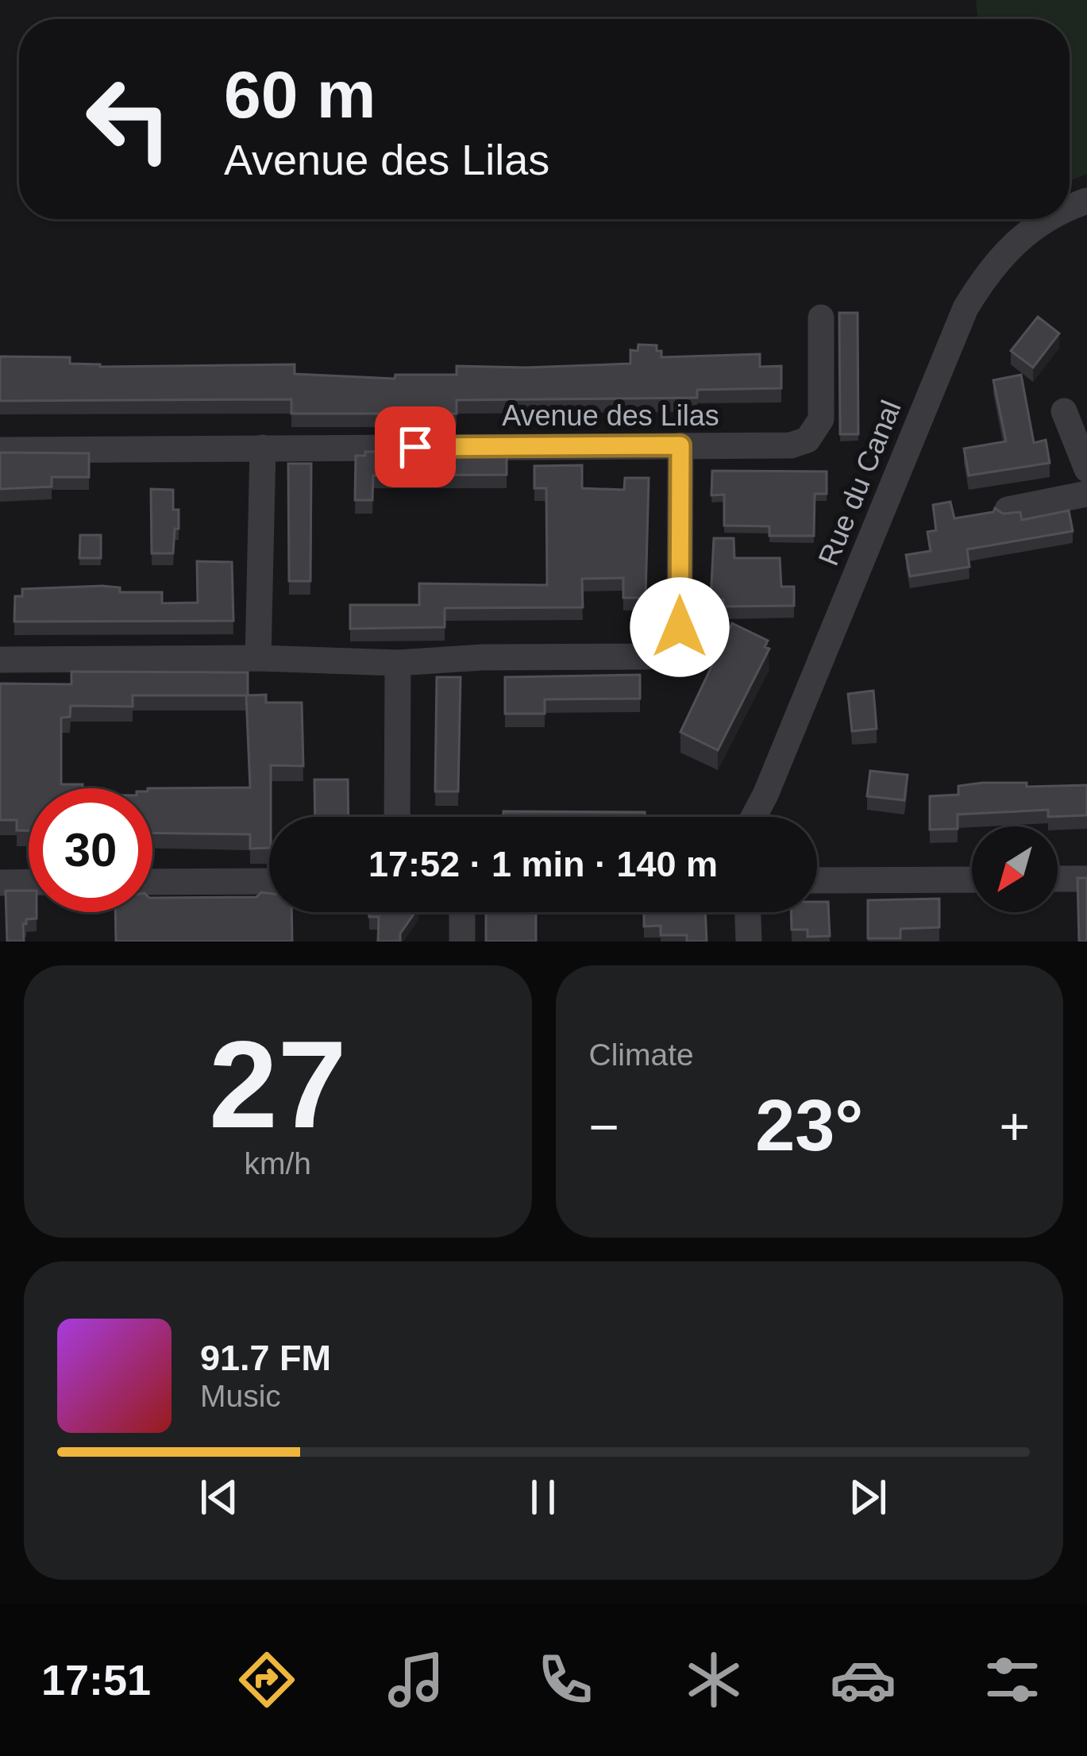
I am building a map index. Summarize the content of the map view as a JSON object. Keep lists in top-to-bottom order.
{
  "streets": {
    "street": ["Avenue des Lilas", "Rue du Canal"]
  },
  "north": "bottom left",
  "page": {
    "turn": ["60 m", "Avenue des Lilas"],
    "limit": "30",
    "trip": "17:52 · 1 min · 140 m",
    "tile": [
      ["27", "km/h"],
      "Climate"
    ],
    "heat": ["−", "23°", "+"],
    "song": ["91.7 FM", "Music"],
    "tabs": "17:51"
  }
}
